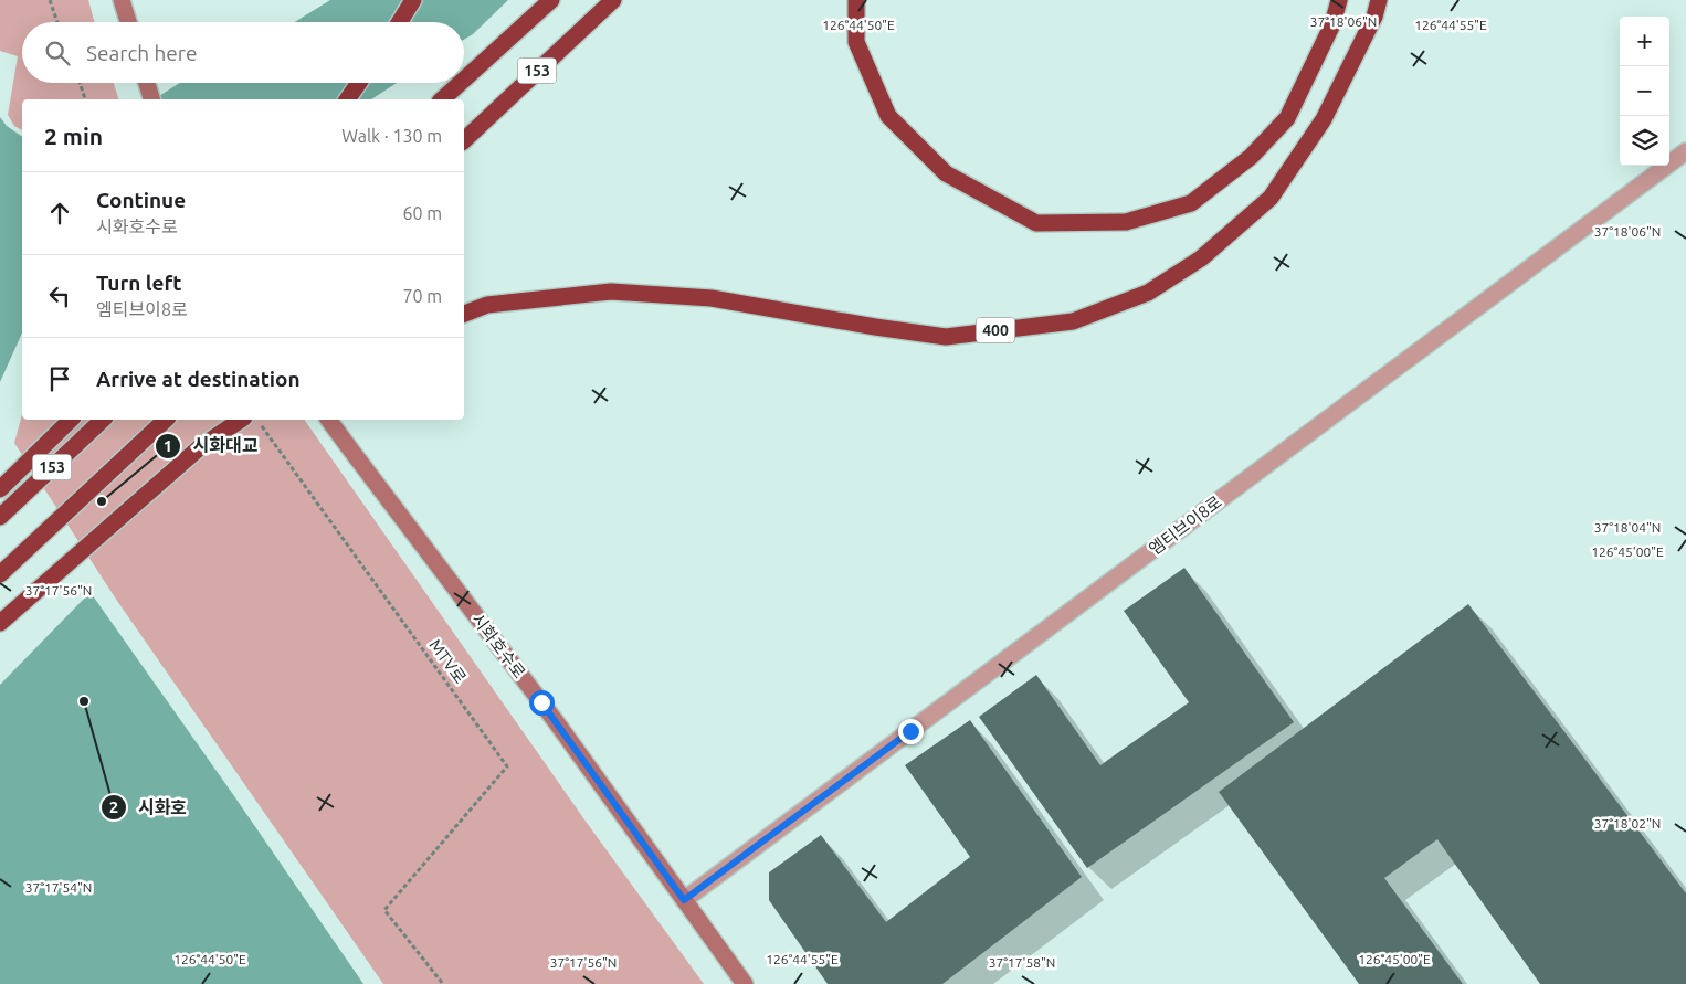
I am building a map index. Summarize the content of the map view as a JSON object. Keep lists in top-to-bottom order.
{
  "streets": {
    "highway": ["153", "400"],
    "main road": ["시화호수로"],
    "street": ["엠티브이8로"],
    "path": ["MTV로"]
  },
  "crossings": [
    ["엠티브이8로", "시화호수로"]
  ],
  "places": ["시화대교", "시화호"],
  "page": {
    "map_buttons": ["+", "−"],
    "search": "Search here",
    "heading": ["2 min", "Walk · 130 m"],
    "list": [
      ["Continue", "시화호수로", "60 m"],
      ["Turn left", "엠티브이8로", "70 m"],
      "Arrive at destination"
    ]
  },
  "coordinates": [
    "37°18'06\"N",
    "126°44'50\"E",
    "126°44'55\"E",
    "37°18'04\"N",
    "126°45'00\"E",
    "37°17'56\"N",
    "37°18'02\"N",
    "37°17'54\"N",
    "37°17'58\"N"
  ]
}
